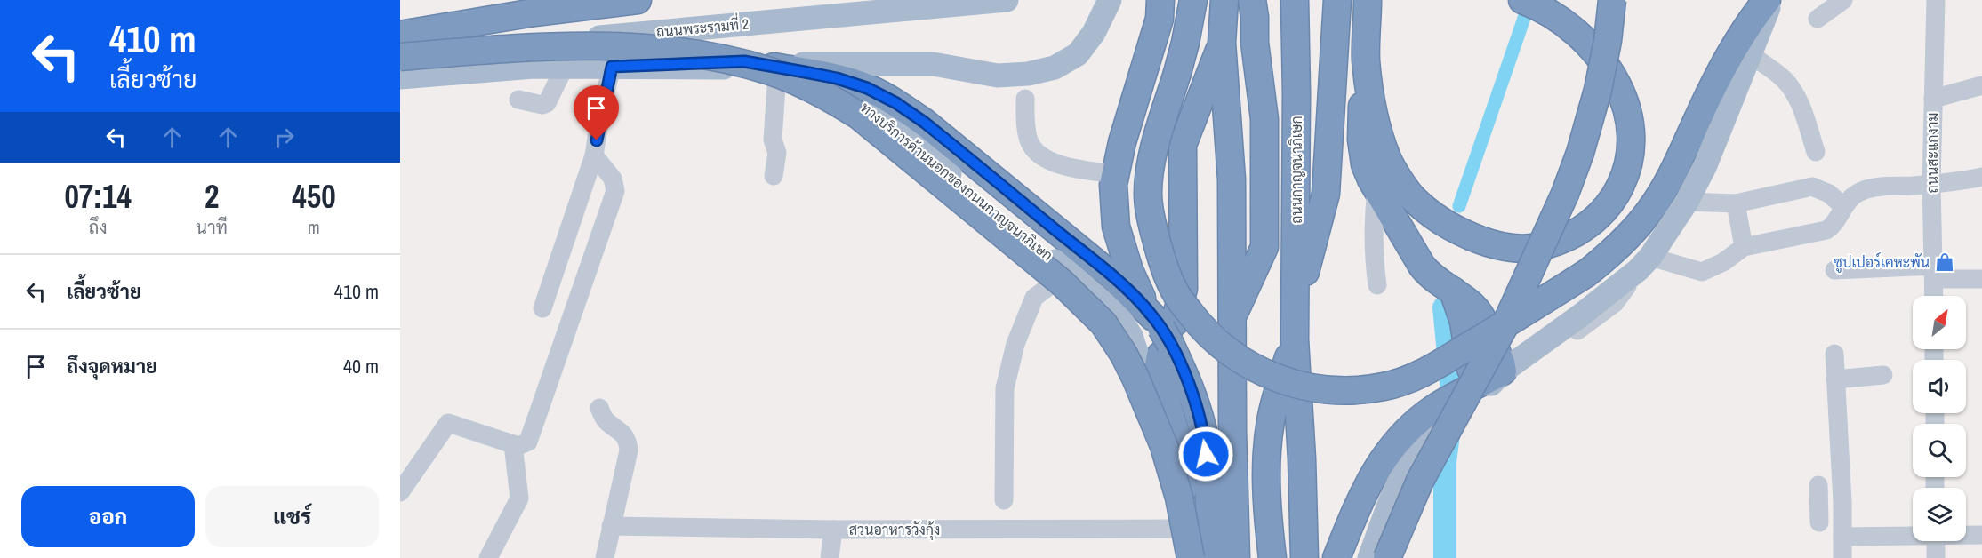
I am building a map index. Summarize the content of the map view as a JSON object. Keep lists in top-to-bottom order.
{
  "streets": {
    "highway": ["ถนนกาญจนาภิเษก"],
    "main road": ["ถนนพระรามที่ 2", "ทางบริการด้านนอกของถนนกาญจนาภิเษก"],
    "street": ["ถนนสะแกงาม", "สวนอาหารวังกุ้ง"]
  },
  "crossings": [
    ["ทางบริการด้านนอกของถนนกาญจนาภิเษก", "สวนอาหารวังกุ้ง"]
  ],
  "places": {
    "shop": ["ซูปเปอร์เคหะพัน"]
  },
  "north": "top right",
  "page": {
    "turn": ["410 m", "เลี้ยวซ้าย"],
    "eta": [
      "07:14",
      "ถึง",
      "2",
      "นาที",
      "450",
      "m"
    ],
    "list": [
      {
        "name": "เลี้ยวซ้าย",
        "value": "410 m"
      },
      {
        "name": "ถึงจุดหมาย",
        "value": "40 m"
      }
    ],
    "buttons": ["ออก", "แชร์"]
  }
}
